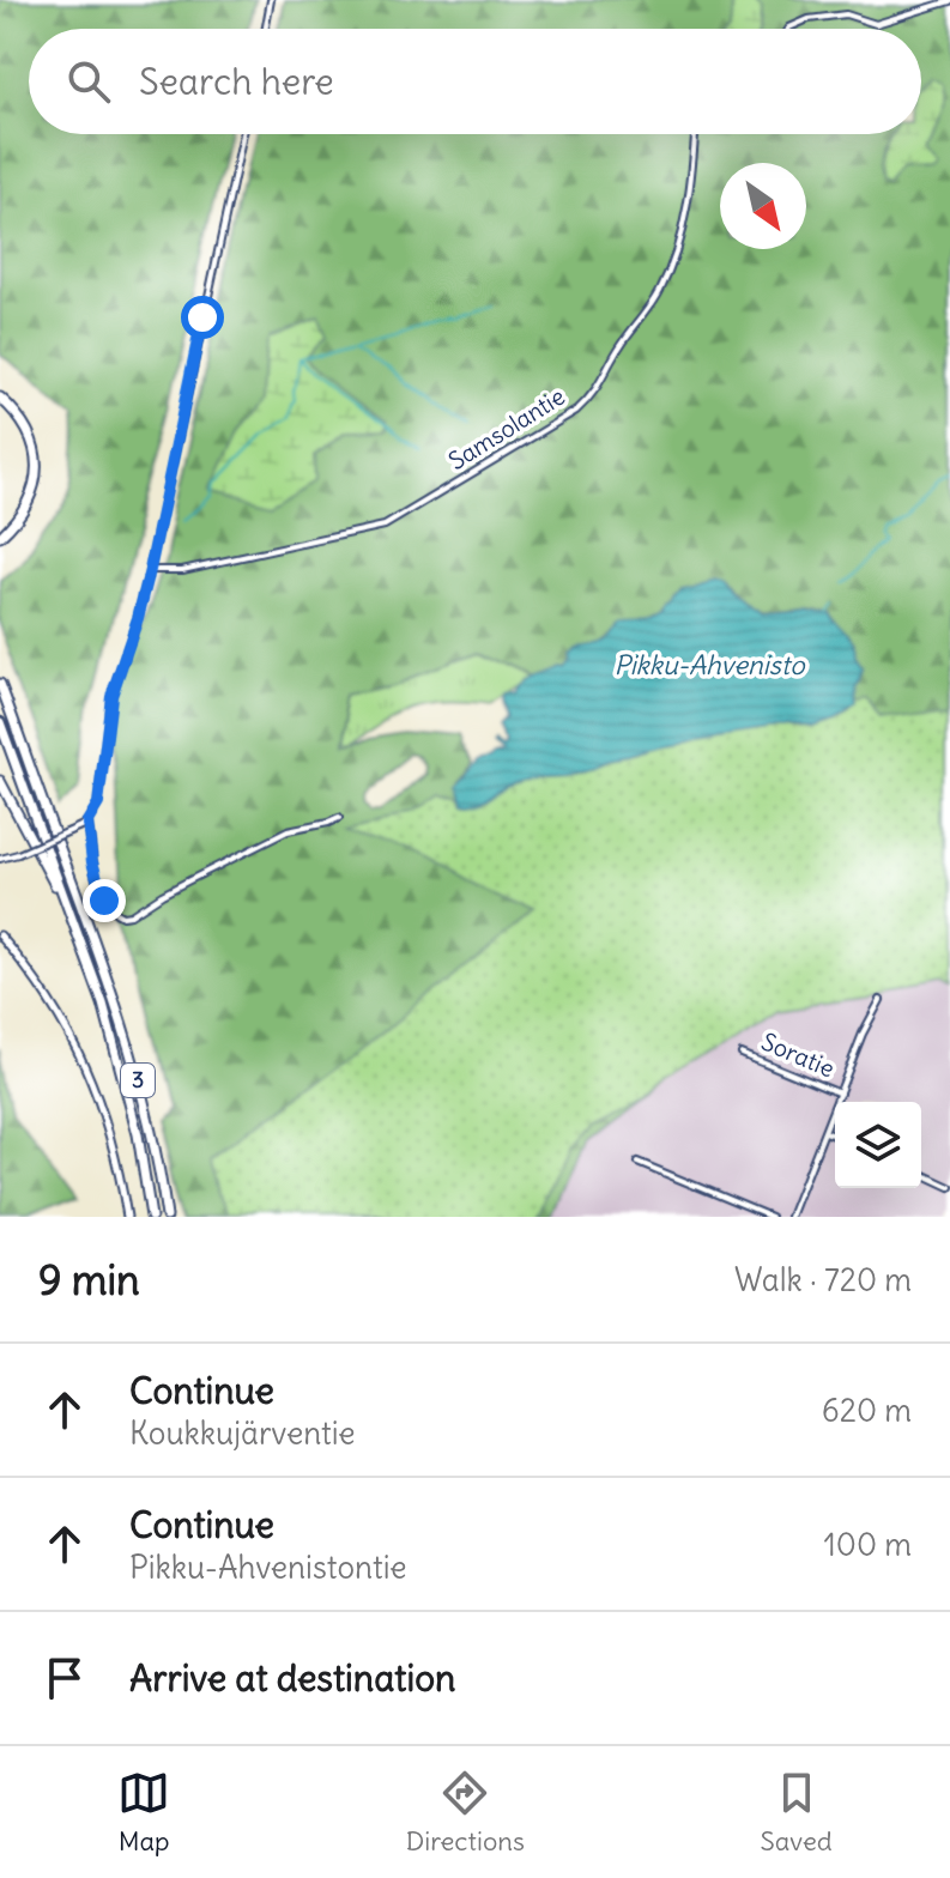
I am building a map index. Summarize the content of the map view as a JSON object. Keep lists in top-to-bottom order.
{
  "streets": {
    "highway": ["3"],
    "street": ["Samsolantie", "Soratie"]
  },
  "water": ["Pikku-Ahvenisto"],
  "north": "bottom right",
  "page": {
    "search": "Search here",
    "heading": ["9 min", "Walk · 720 m"],
    "list": [
      ["Continue", "Koukkujärventie", "620 m"],
      ["Continue", "Pikku-Ahvenistontie", "100 m"],
      "Arrive at destination"
    ],
    "nav": ["Map", "Directions", "Saved"]
  }
}
